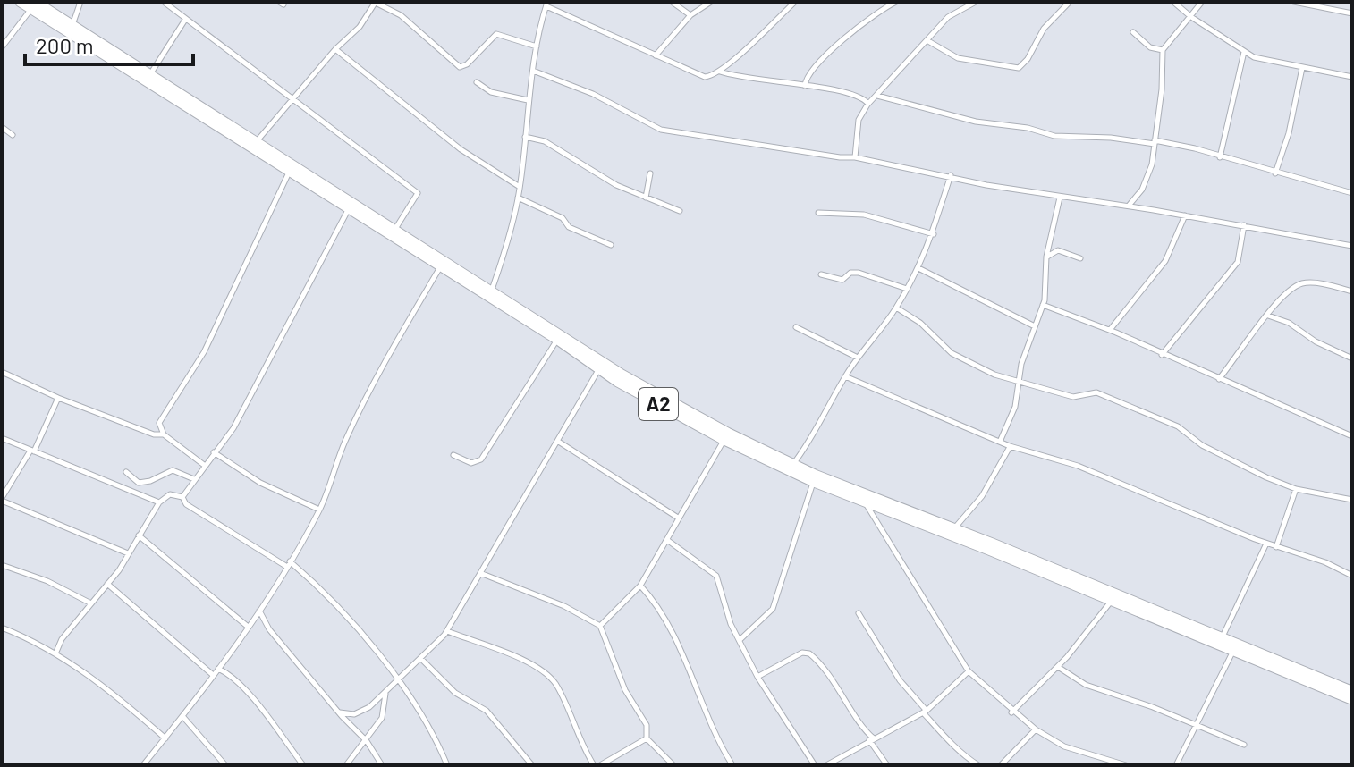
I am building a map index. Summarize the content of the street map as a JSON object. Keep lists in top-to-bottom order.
{
  "streets": {
    "highway": ["A2"]
  },
  "scale_bar": "200 m"
}
